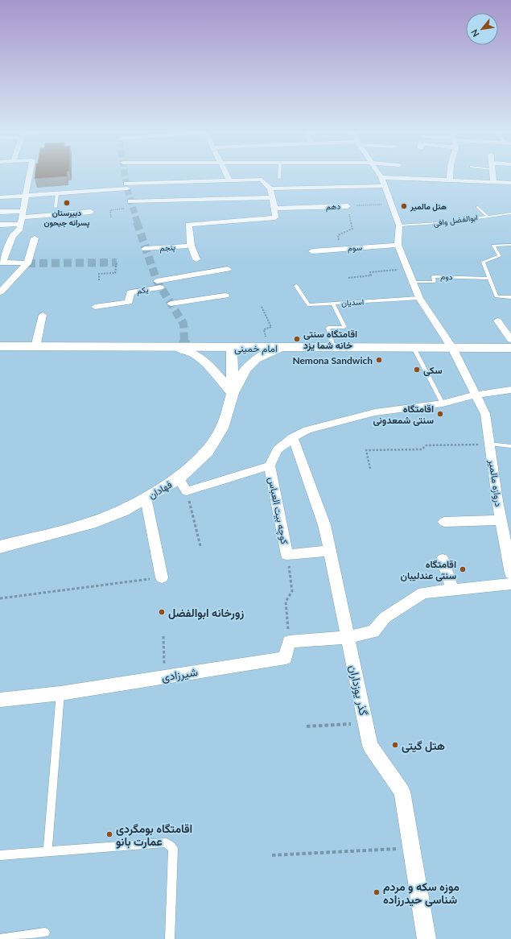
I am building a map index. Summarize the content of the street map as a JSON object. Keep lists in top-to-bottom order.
{
  "streets": {
    "main road": ["امام خمینی"],
    "street": [
      "دهم",
      "پنجم",
      "سوم",
      "یکم",
      "دروازه مالمیر",
      "فهادان",
      "کوچه بيت العباس",
      "شیرزادی",
      "گذر يوزداران"
    ],
    "lane": ["ابوالفضل وافی", "دوم", "اسدیان"]
  },
  "crossings": [
    ["سوم", "دروازه مالمیر"],
    ["دوم", "دروازه مالمیر"],
    ["اسدیان", "دروازه مالمیر"],
    ["امام خمینی", "دروازه مالمیر"],
    ["امام خمینی", "فهادان"]
  ],
  "places": [
    "دبیرستان پسرانه جیحون",
    "هتل مالمير",
    "اقامتگاه سنتی خانه شما یزد",
    "Nemona Sandwich",
    "سکی",
    "اقامتگاه سنتی شمعدونی",
    "اقامتگاه سنتی عندلیبان",
    "زورخانه ابوالفضل",
    "هتل گیتی",
    "اقامتگاه بومگردی عمارت بانو",
    "موزه سکه و مردم شناسی حیدرزاده"
  ],
  "north": "bottom left"
}
